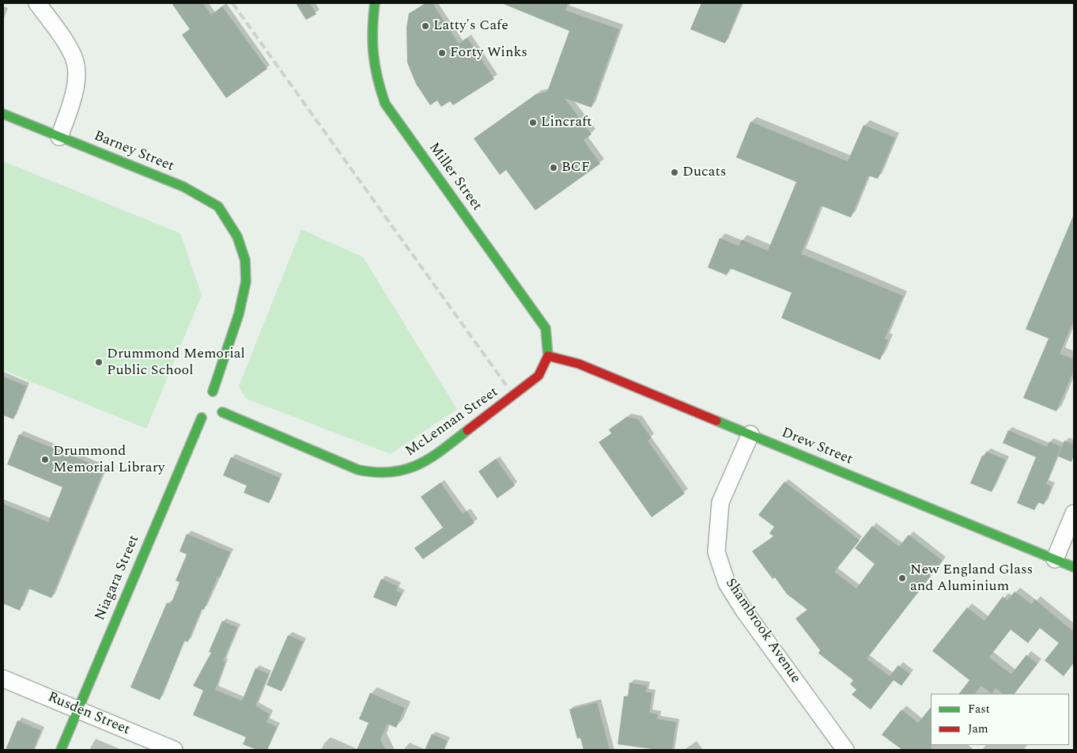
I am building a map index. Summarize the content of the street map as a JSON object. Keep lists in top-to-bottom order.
{
  "streets": {
    "street": [
      "Barney Street",
      "Miller Street",
      "McLennan Street",
      "Drew Street",
      "Niagara Street",
      "Shambrook Avenue",
      "Rusden Street"
    ]
  },
  "crossings": [
    ["Miller Street", "McLennan Street"],
    ["Miller Street", "Drew Street"],
    ["McLennan Street", "Drew Street"],
    ["McLennan Street", "Niagara Street"],
    ["Drew Street", "Shambrook Avenue"],
    ["Niagara Street", "Rusden Street"]
  ],
  "places": [
    "Latty's Cafe",
    "Forty Winks",
    "Lincraft",
    "BCF",
    "Ducats",
    "Drummond Memorial Public School",
    "Drummond Memorial Library",
    "New England Glass and Aluminium"
  ],
  "legend": ["Fast", "Jam"]
}
